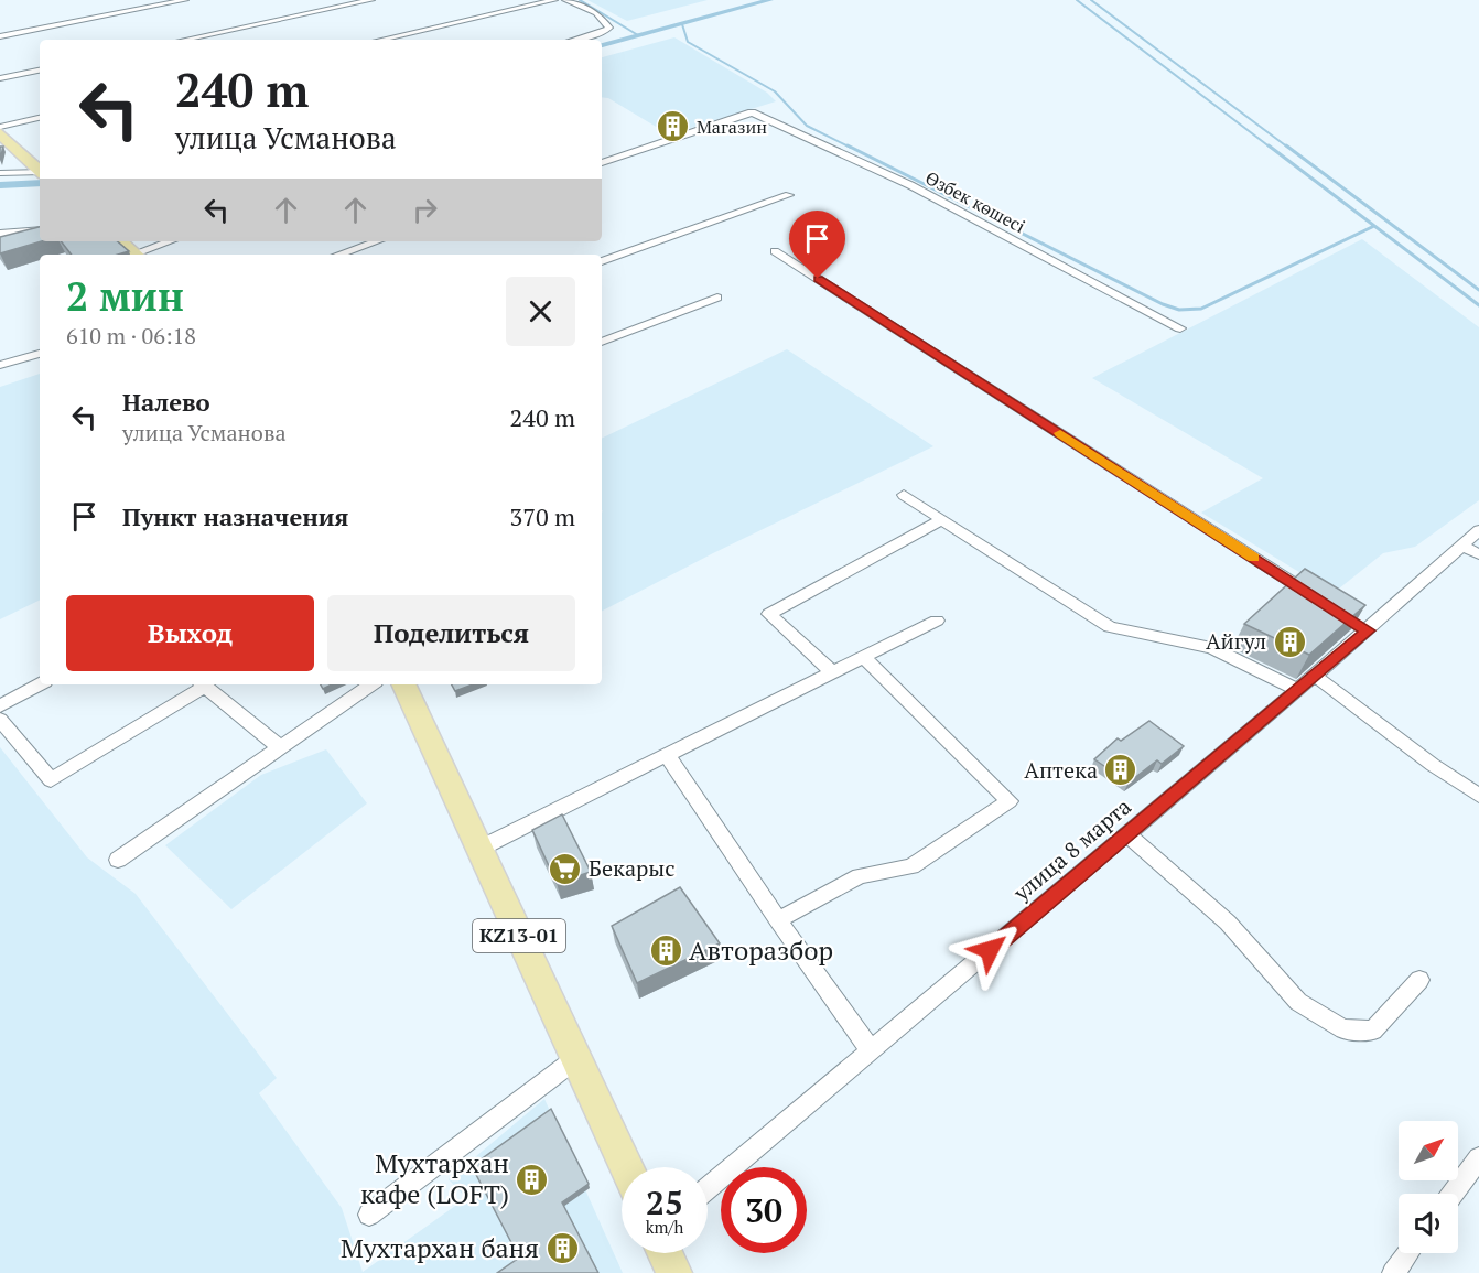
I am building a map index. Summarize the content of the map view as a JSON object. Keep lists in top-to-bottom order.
{
  "streets": {
    "main road": ["KZ13-01"],
    "street": ["Өзбек көшесі", "улица 8 марта"]
  },
  "places": {
    "building": [
      "Магазин",
      "Айгул",
      "Аптека",
      "Авторазбор",
      "Мухтархан кафе (LOFT)",
      "Мухтархан баня"
    ],
    "supermarket": ["Бекарыс"]
  },
  "north": "top right",
  "page": {
    "turn": ["240 m", "улица Усманова"],
    "heading": ["2 мин", "610 m · 06:18"],
    "list": [
      {
        "name": "Налево",
        "note": "улица Усманова",
        "value": "240 m"
      },
      {
        "name": "Пункт назначения",
        "value": "370 m"
      }
    ],
    "buttons": ["Выход", "Поделиться"],
    "speed": "25 km/h",
    "limit": "30"
  }
}
